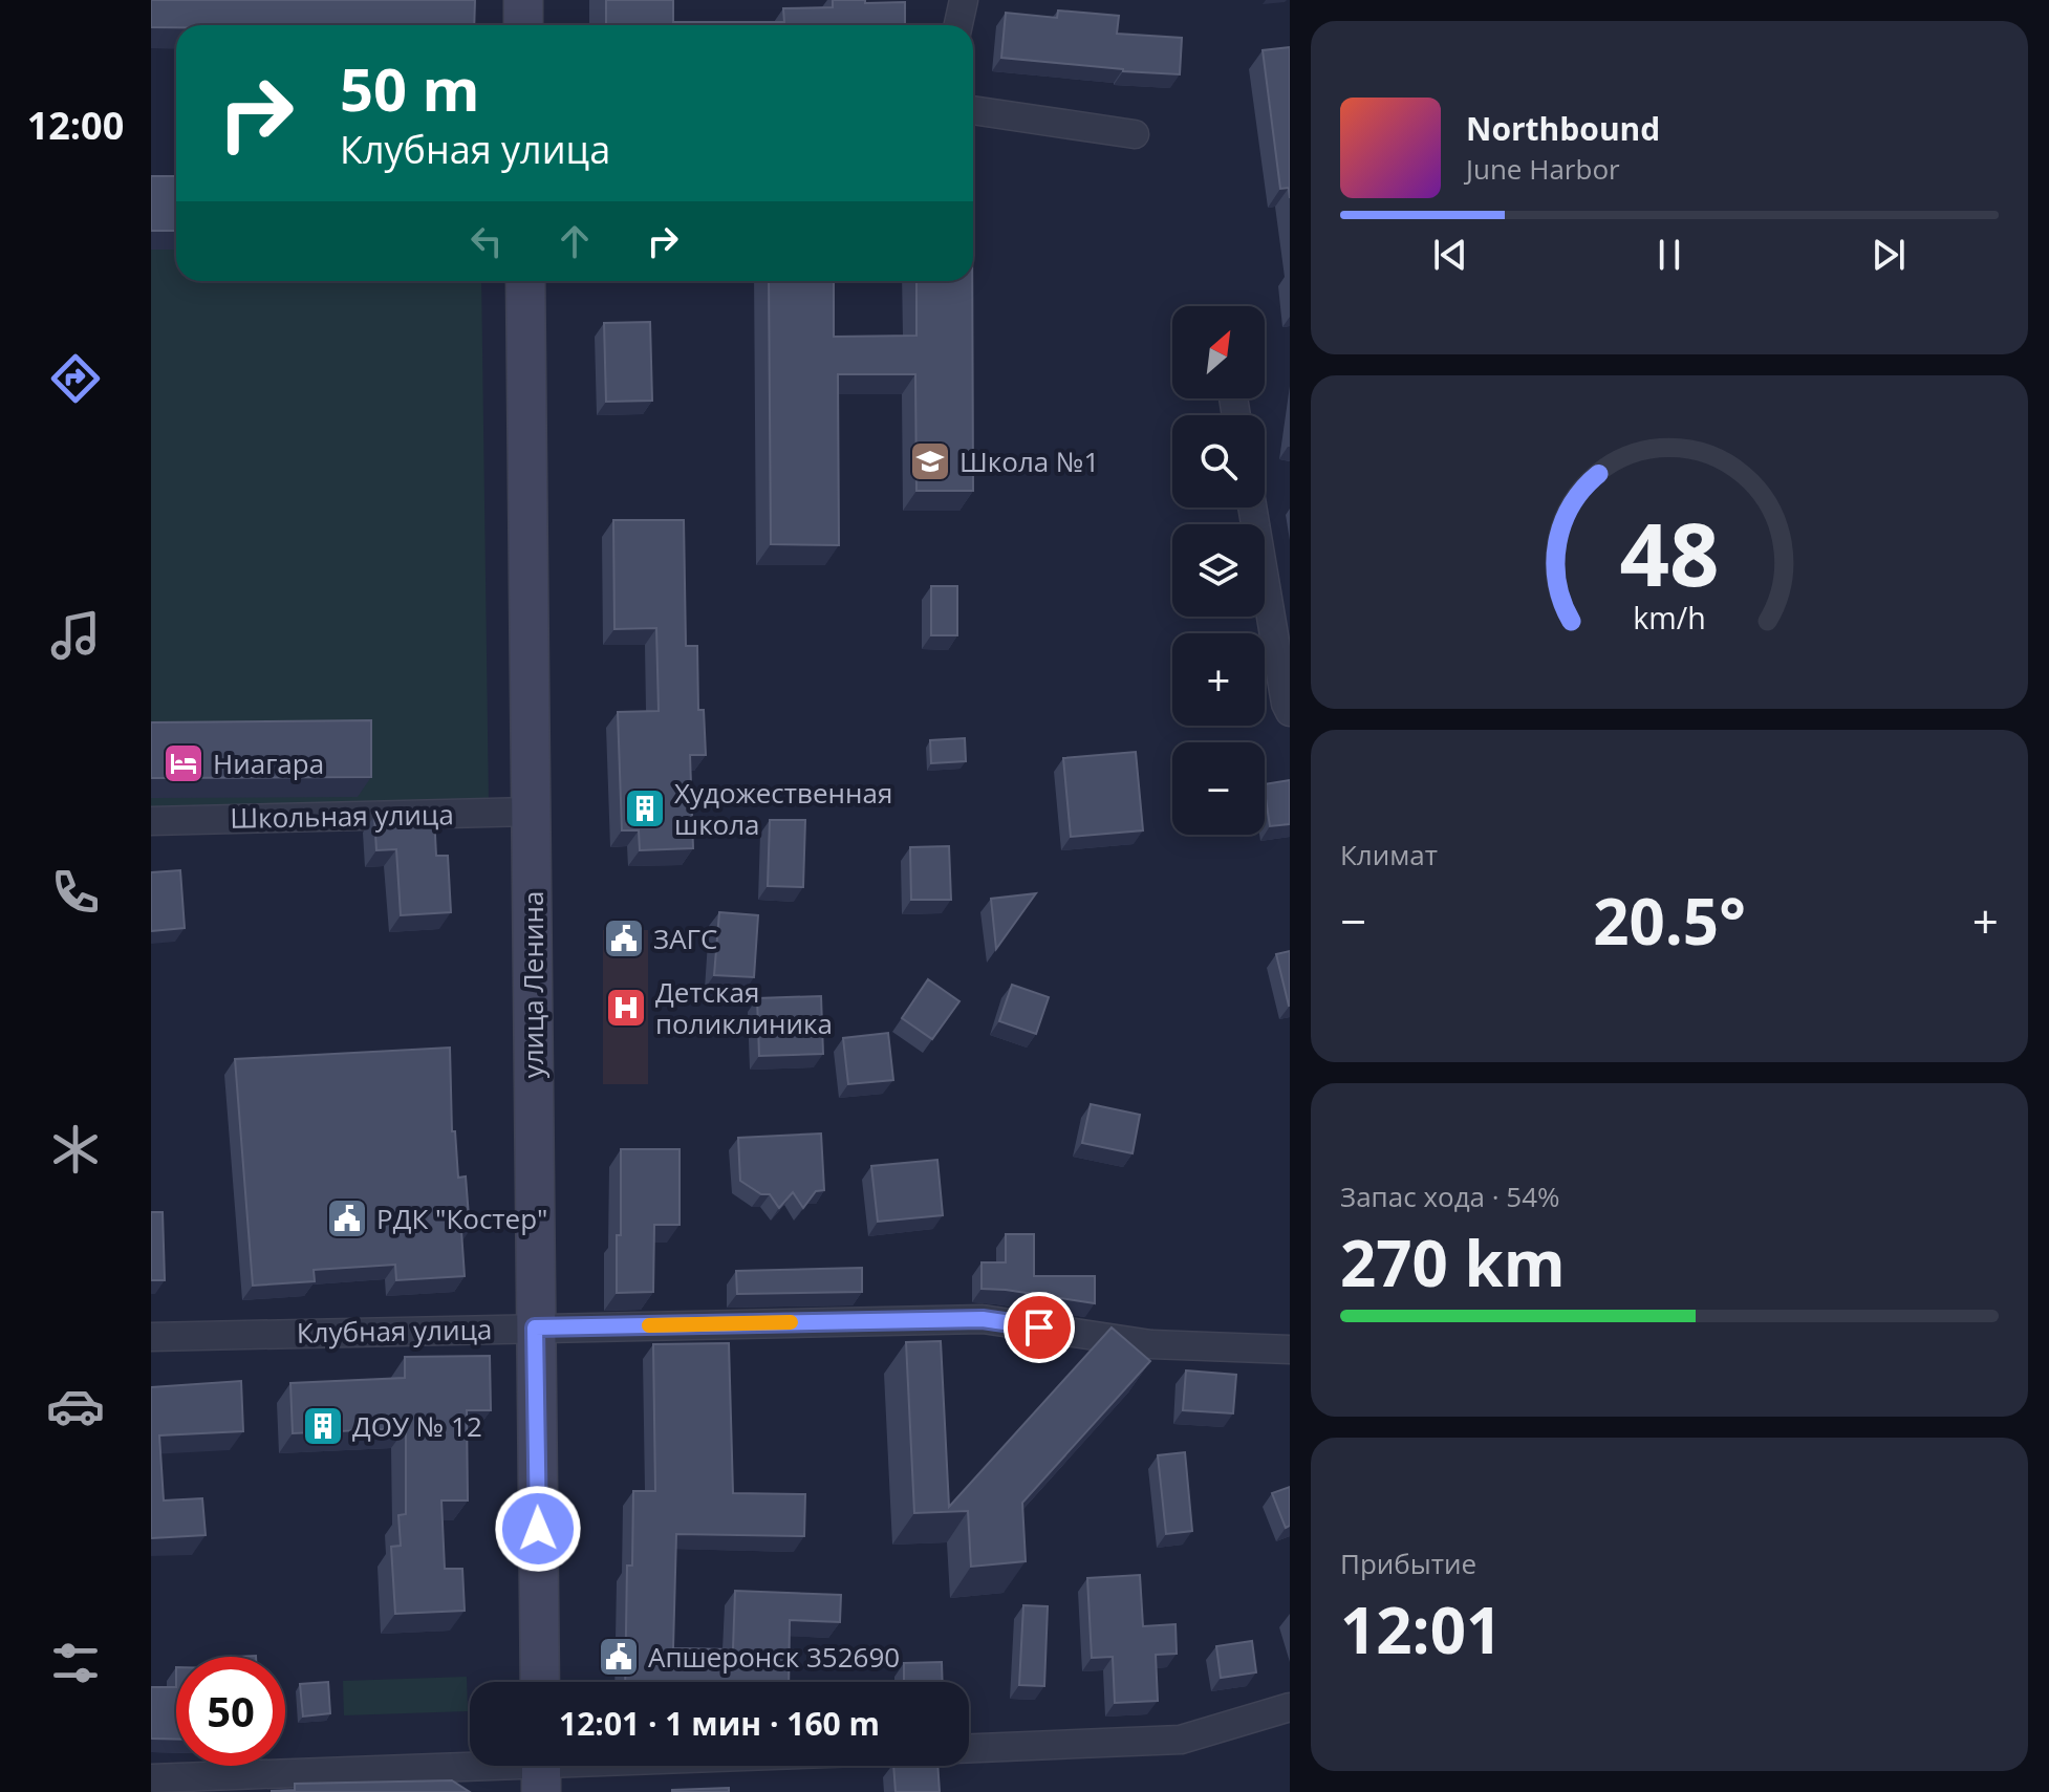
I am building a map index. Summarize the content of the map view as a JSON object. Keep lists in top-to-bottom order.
{
  "streets": {
    "main road": ["улица Ленина"],
    "street": ["Школьная улица", "Клубная улица"]
  },
  "crossings": [
    ["Школьная улица", "улица Ленина"],
    ["улица Ленина", "Клубная улица"]
  ],
  "places": {
    "school or university": ["Школа №1"],
    "hotel": ["Ниагара"],
    "building": ["Художественная школа", "ДОУ № 12"],
    "public building": ["ЗАГС", "РДК \"Костер\"", "Апшеронск 352690"],
    "hospital": ["Детская поликлиника"]
  },
  "north": "top right",
  "page": {
    "tabs": "12:00",
    "turn": ["50 m", "Клубная улица"],
    "song": ["Northbound", "June Harbor"],
    "map_buttons": ["+", "−"],
    "tile": [
      "Климат",
      ["Запас хода · 54%", "270 km"],
      ["Прибытие", "12:01"]
    ],
    "heat": ["−", "20.5°", "+"],
    "limit": "50",
    "trip": "12:01 · 1 мин · 160 m",
    "gauge": ["48", "km/h"]
  }
}
